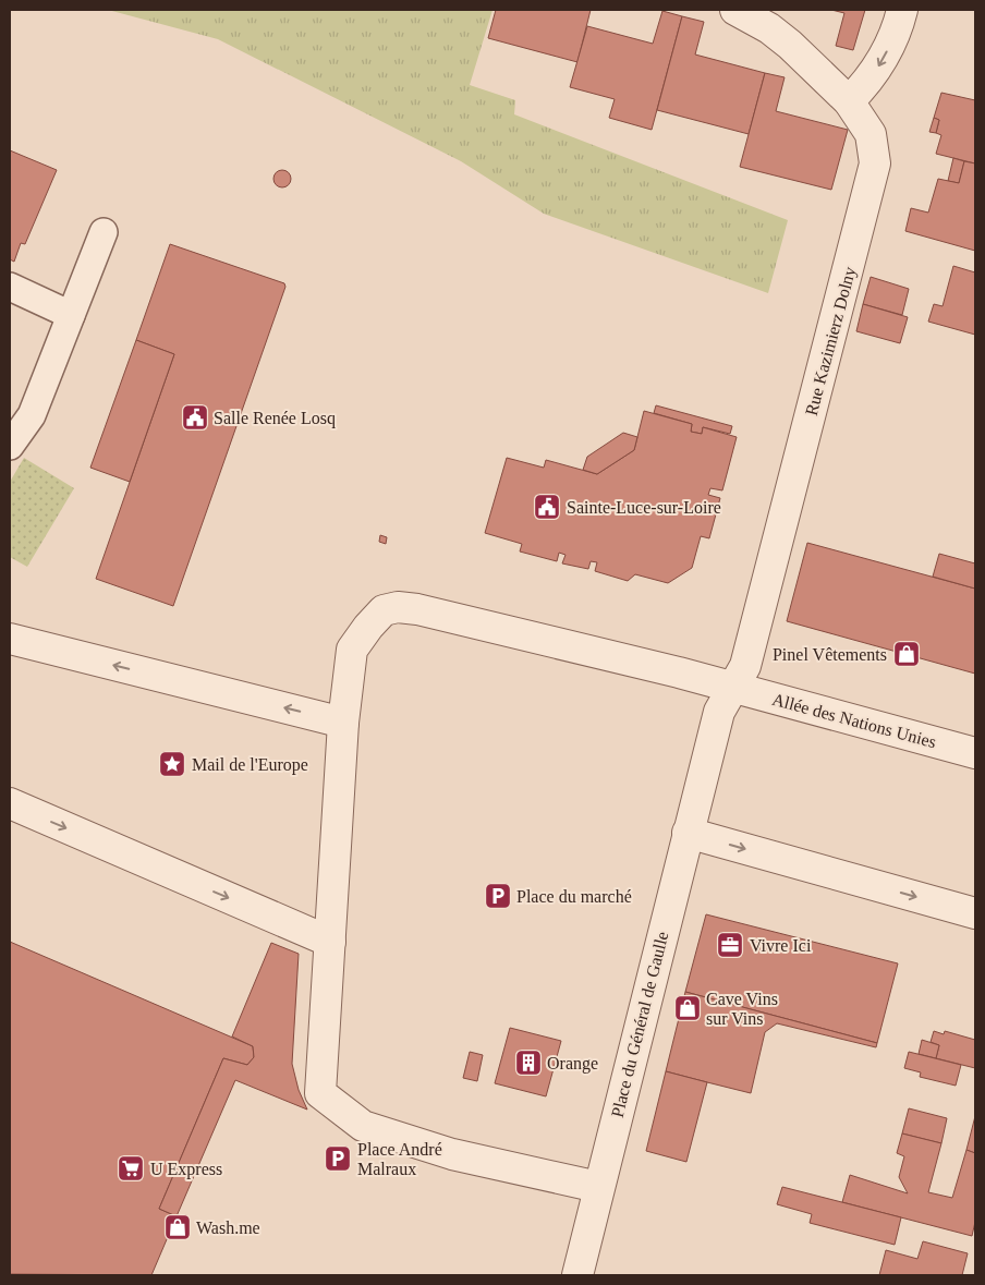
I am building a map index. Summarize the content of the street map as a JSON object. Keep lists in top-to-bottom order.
{
  "streets": {
    "street": ["Rue Kazimierz Dolny", "Allée des Nations Unies", "Place du Général de Gaulle"]
  },
  "crossings": [
    ["Rue Kazimierz Dolny", "Allée des Nations Unies"],
    ["Rue Kazimierz Dolny", "Place du Général de Gaulle"],
    ["Allée des Nations Unies", "Place du Général de Gaulle"]
  ],
  "places": {
    "public building": ["Salle Renée Losq", "Sainte-Luce-sur-Loire"],
    "shop": ["Pinel Vêtements", "Cave Vins sur Vins", "Wash.me"],
    "place": ["Mail de l'Europe"],
    "parking": ["Place du marché", "Place André Malraux"],
    "office": ["Vivre Ici"],
    "building": ["Orange"],
    "supermarket": ["U Express"]
  }
}
